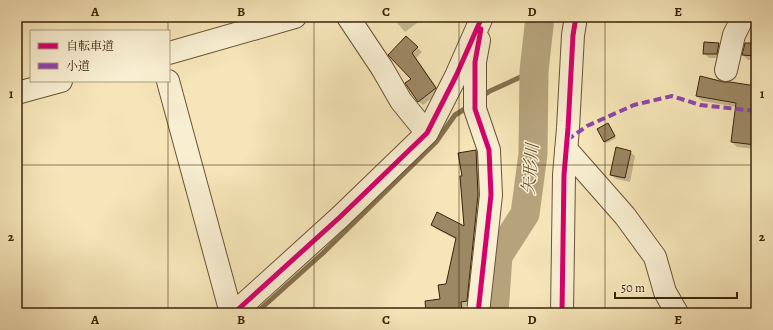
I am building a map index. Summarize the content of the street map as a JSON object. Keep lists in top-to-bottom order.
{
  "water": ["矢形川"],
  "legend": ["自転車道", "小道"],
  "scale_bar": "50 m",
  "grid": {
    "columns": [
      "A",
      "B",
      "C",
      "D",
      "E"
    ],
    "rows": ["1", "2"]
  }
}
